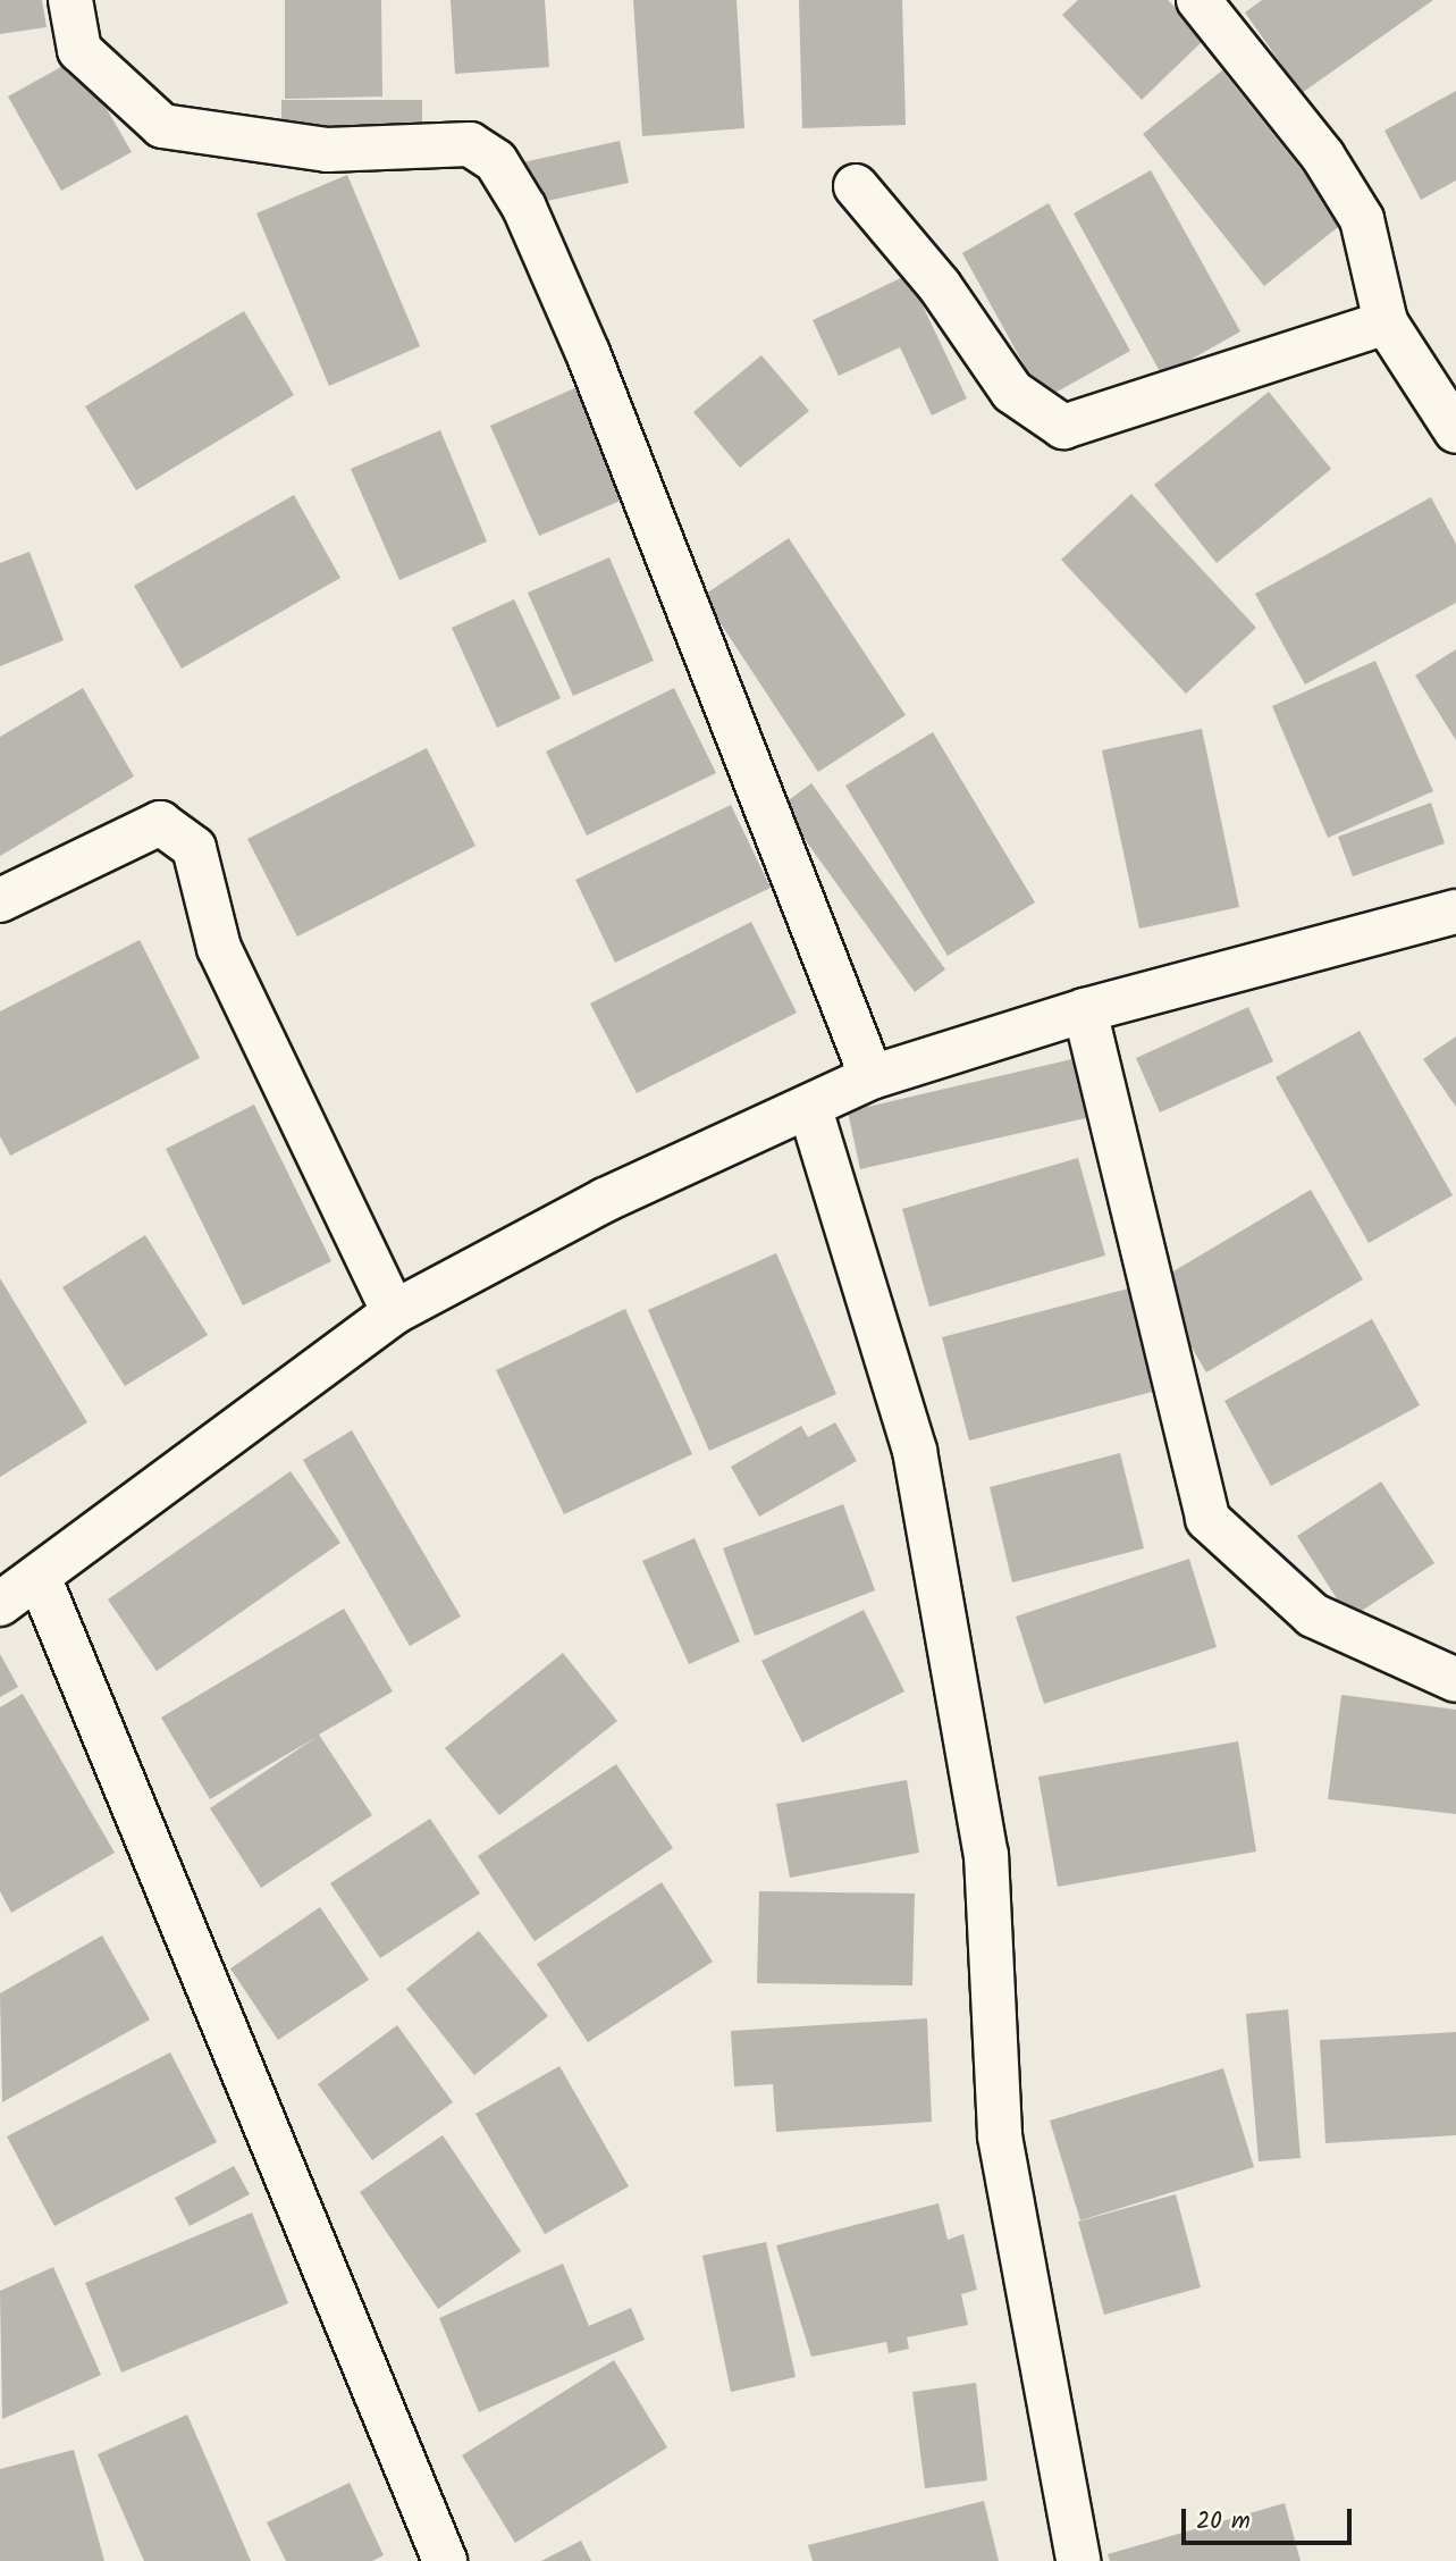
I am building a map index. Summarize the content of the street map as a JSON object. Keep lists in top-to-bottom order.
{
  "scale_bar": "20 m"
}
